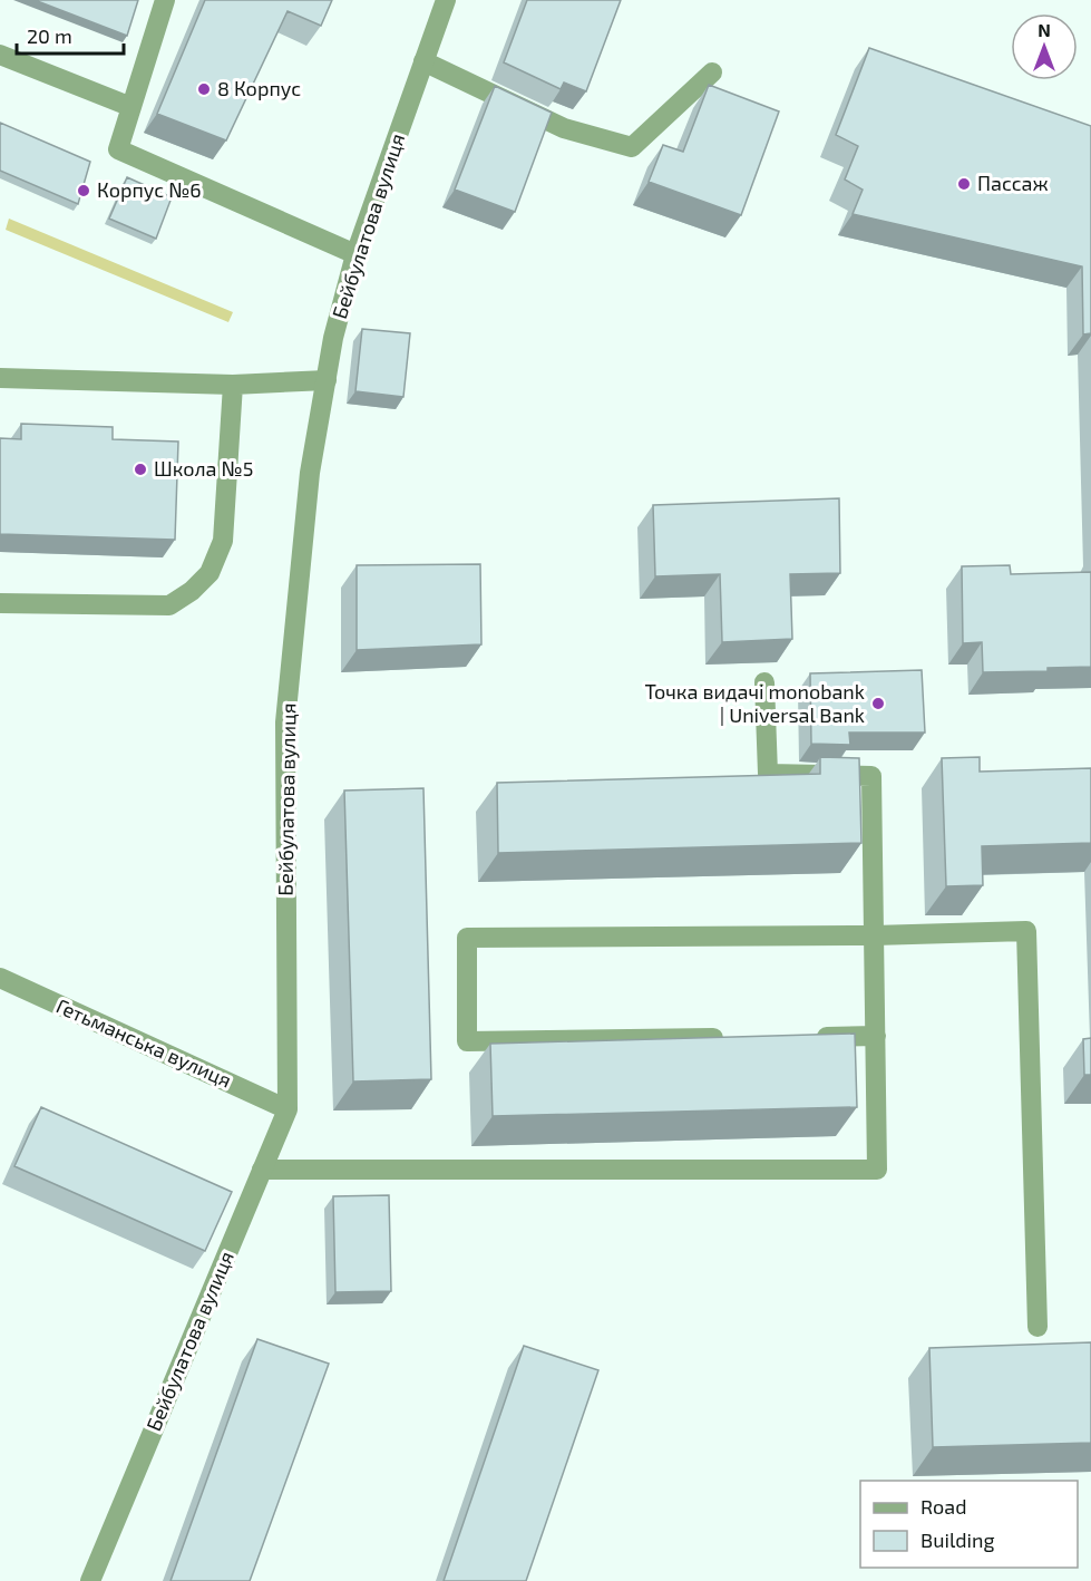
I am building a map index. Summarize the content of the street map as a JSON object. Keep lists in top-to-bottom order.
{
  "streets": {
    "street": ["Бейбулатова вулиця", "Гетьманська вулиця"]
  },
  "crossings": [
    ["Бейбулатова вулиця", "Гетьманська вулиця"]
  ],
  "places": [
    "8 Корпус",
    "Пассаж",
    "Корпус №6",
    "Школа №5",
    "Точка видачі monobank | Universal Bank"
  ],
  "legend": ["Road", "Building"],
  "scale_bar": "20 m",
  "north": "top"
}
